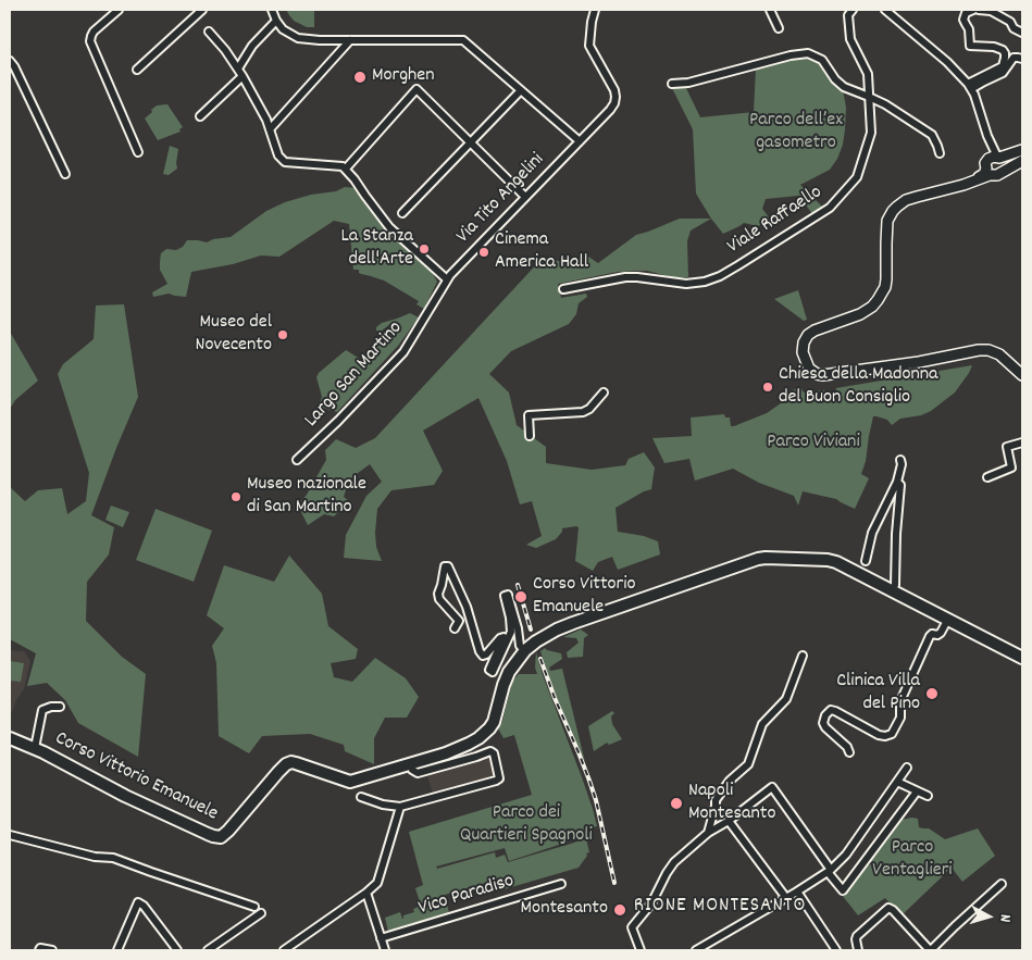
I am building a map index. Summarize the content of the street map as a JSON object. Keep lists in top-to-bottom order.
{
  "streets": {
    "main road": ["Corso Vittorio Emanuele"],
    "street": [
      "Via Tito Angelini",
      "Viale Raffaello",
      "Largo San Martino",
      "Vico Paradiso"
    ]
  },
  "crossings": [
    ["Via Tito Angelini", "Largo San Martino"]
  ],
  "districts": ["RIONE MONTESANTO"],
  "parks": [
    "Parco dell’ex gasometro",
    "Parco Viviani",
    "Parco dei Quartieri Spagnoli",
    "Parco Ventaglieri"
  ],
  "places": [
    "Morghen",
    "La Stanza dell'Arte",
    "Cinema America Hall",
    "Museo del Novecento",
    "Chiesa della Madonna del Buon Consiglio",
    "Museo nazionale di San Martino",
    "Corso Vittorio Emanuele",
    "Clinica Villa del Pino",
    "Napoli Montesanto",
    "Montesanto"
  ],
  "north": "right"
}
